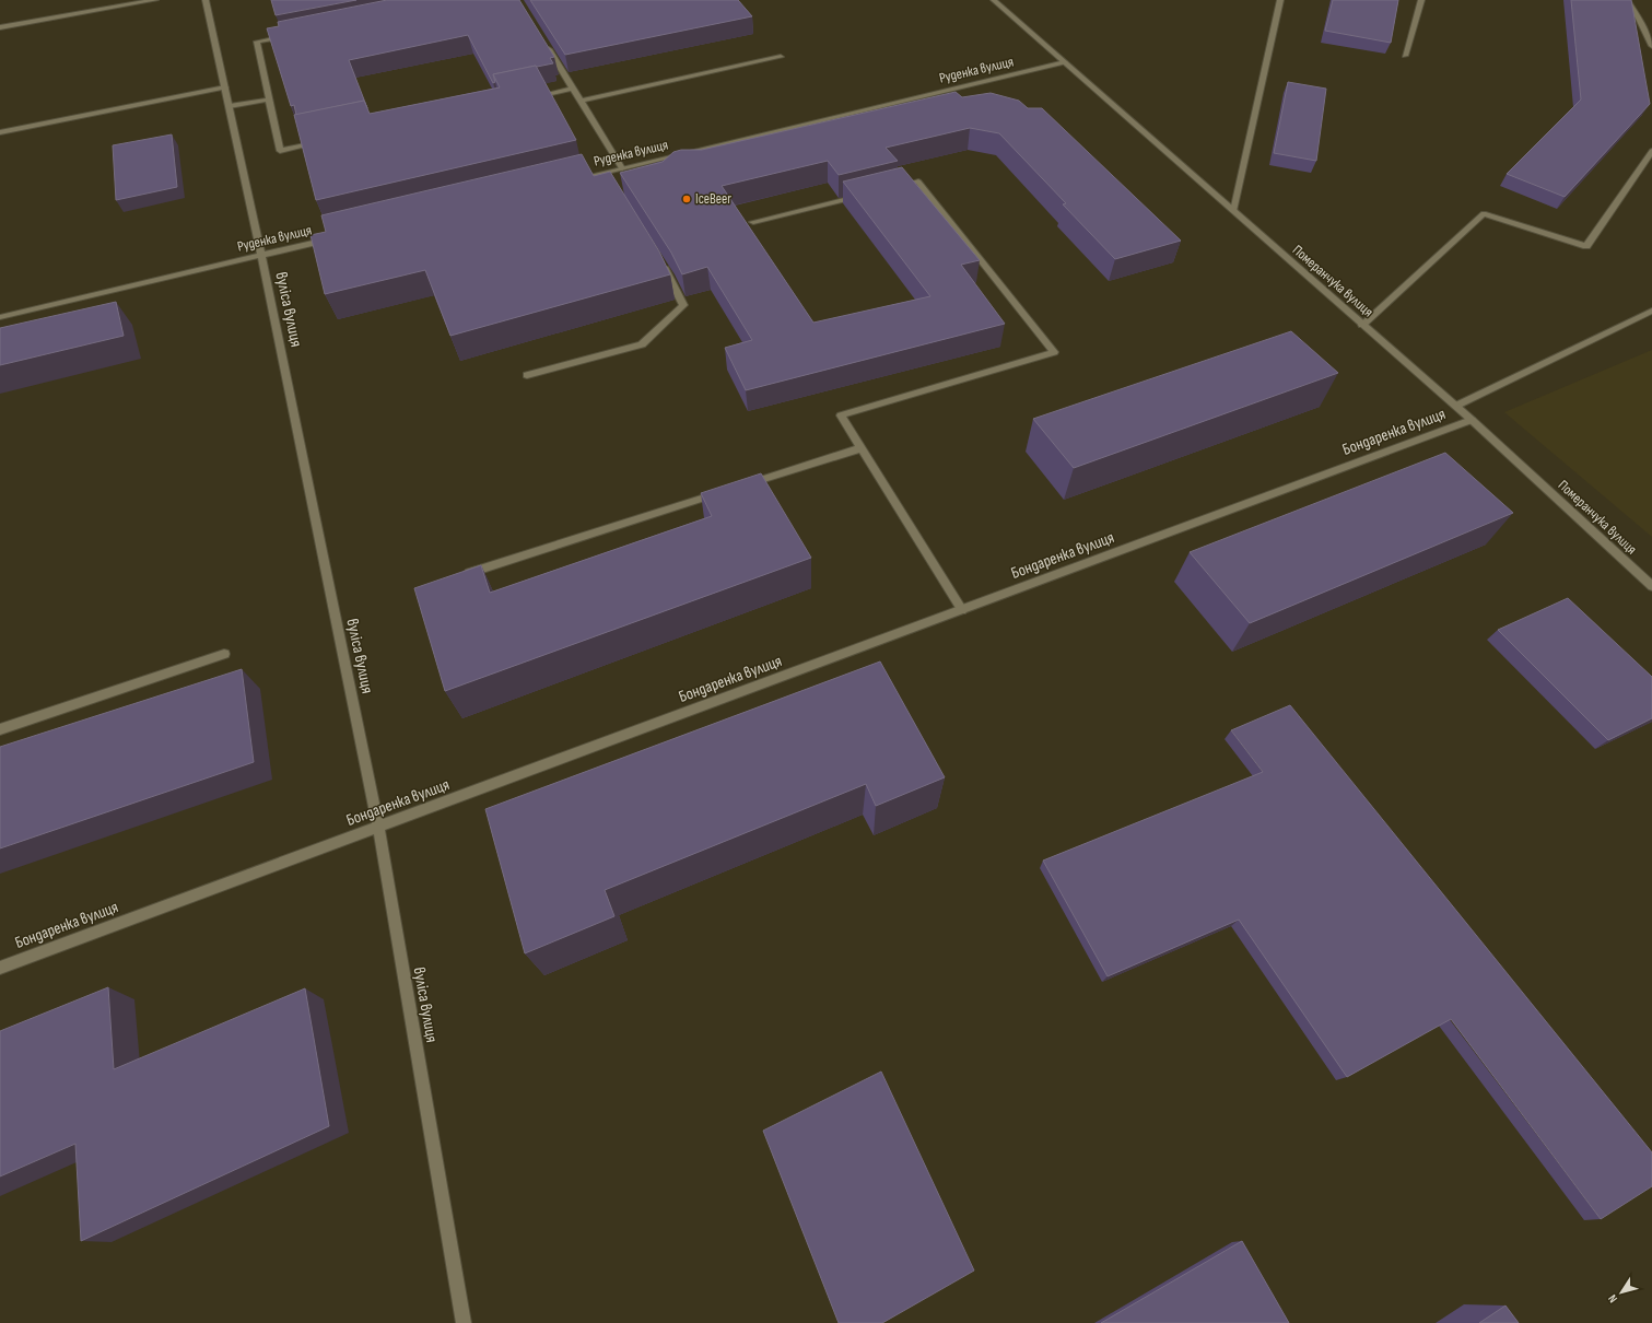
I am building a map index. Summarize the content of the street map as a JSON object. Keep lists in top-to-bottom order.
{
  "streets": {
    "street": [
      "Руденка вулиця",
      "Померанчука вулиця",
      "вуліса вулиця",
      "Бондаренка вулиця"
    ]
  },
  "crossings": [
    ["Руденка вулиця", "Померанчука вулиця"],
    ["Руденка вулиця", "вуліса вулиця"],
    ["Померанчука вулиця", "Бондаренка вулиця"],
    ["вуліса вулиця", "Бондаренка вулиця"]
  ],
  "places": ["IceBeer"],
  "north": "bottom left"
}
